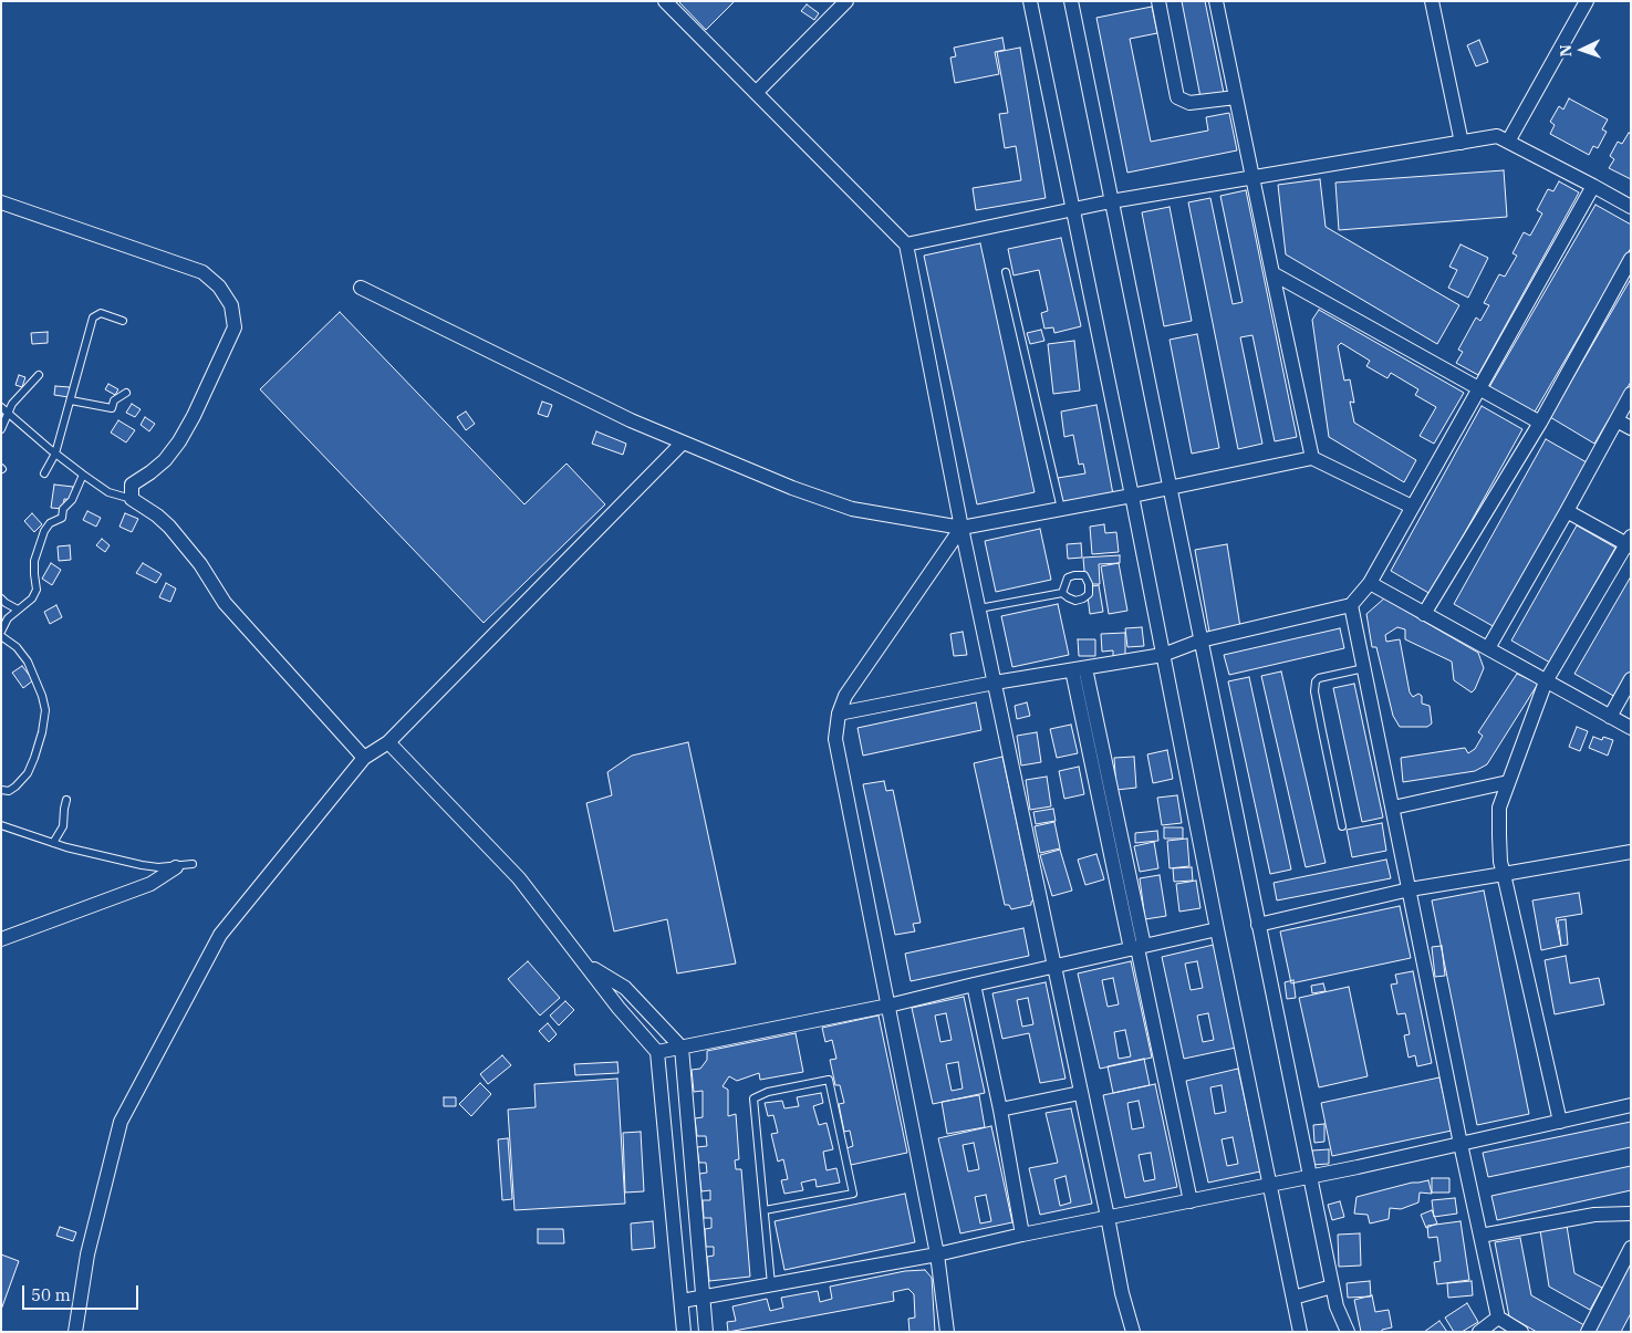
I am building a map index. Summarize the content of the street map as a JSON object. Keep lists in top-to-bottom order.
{
  "scale_bar": "50 m",
  "north": "left"
}
